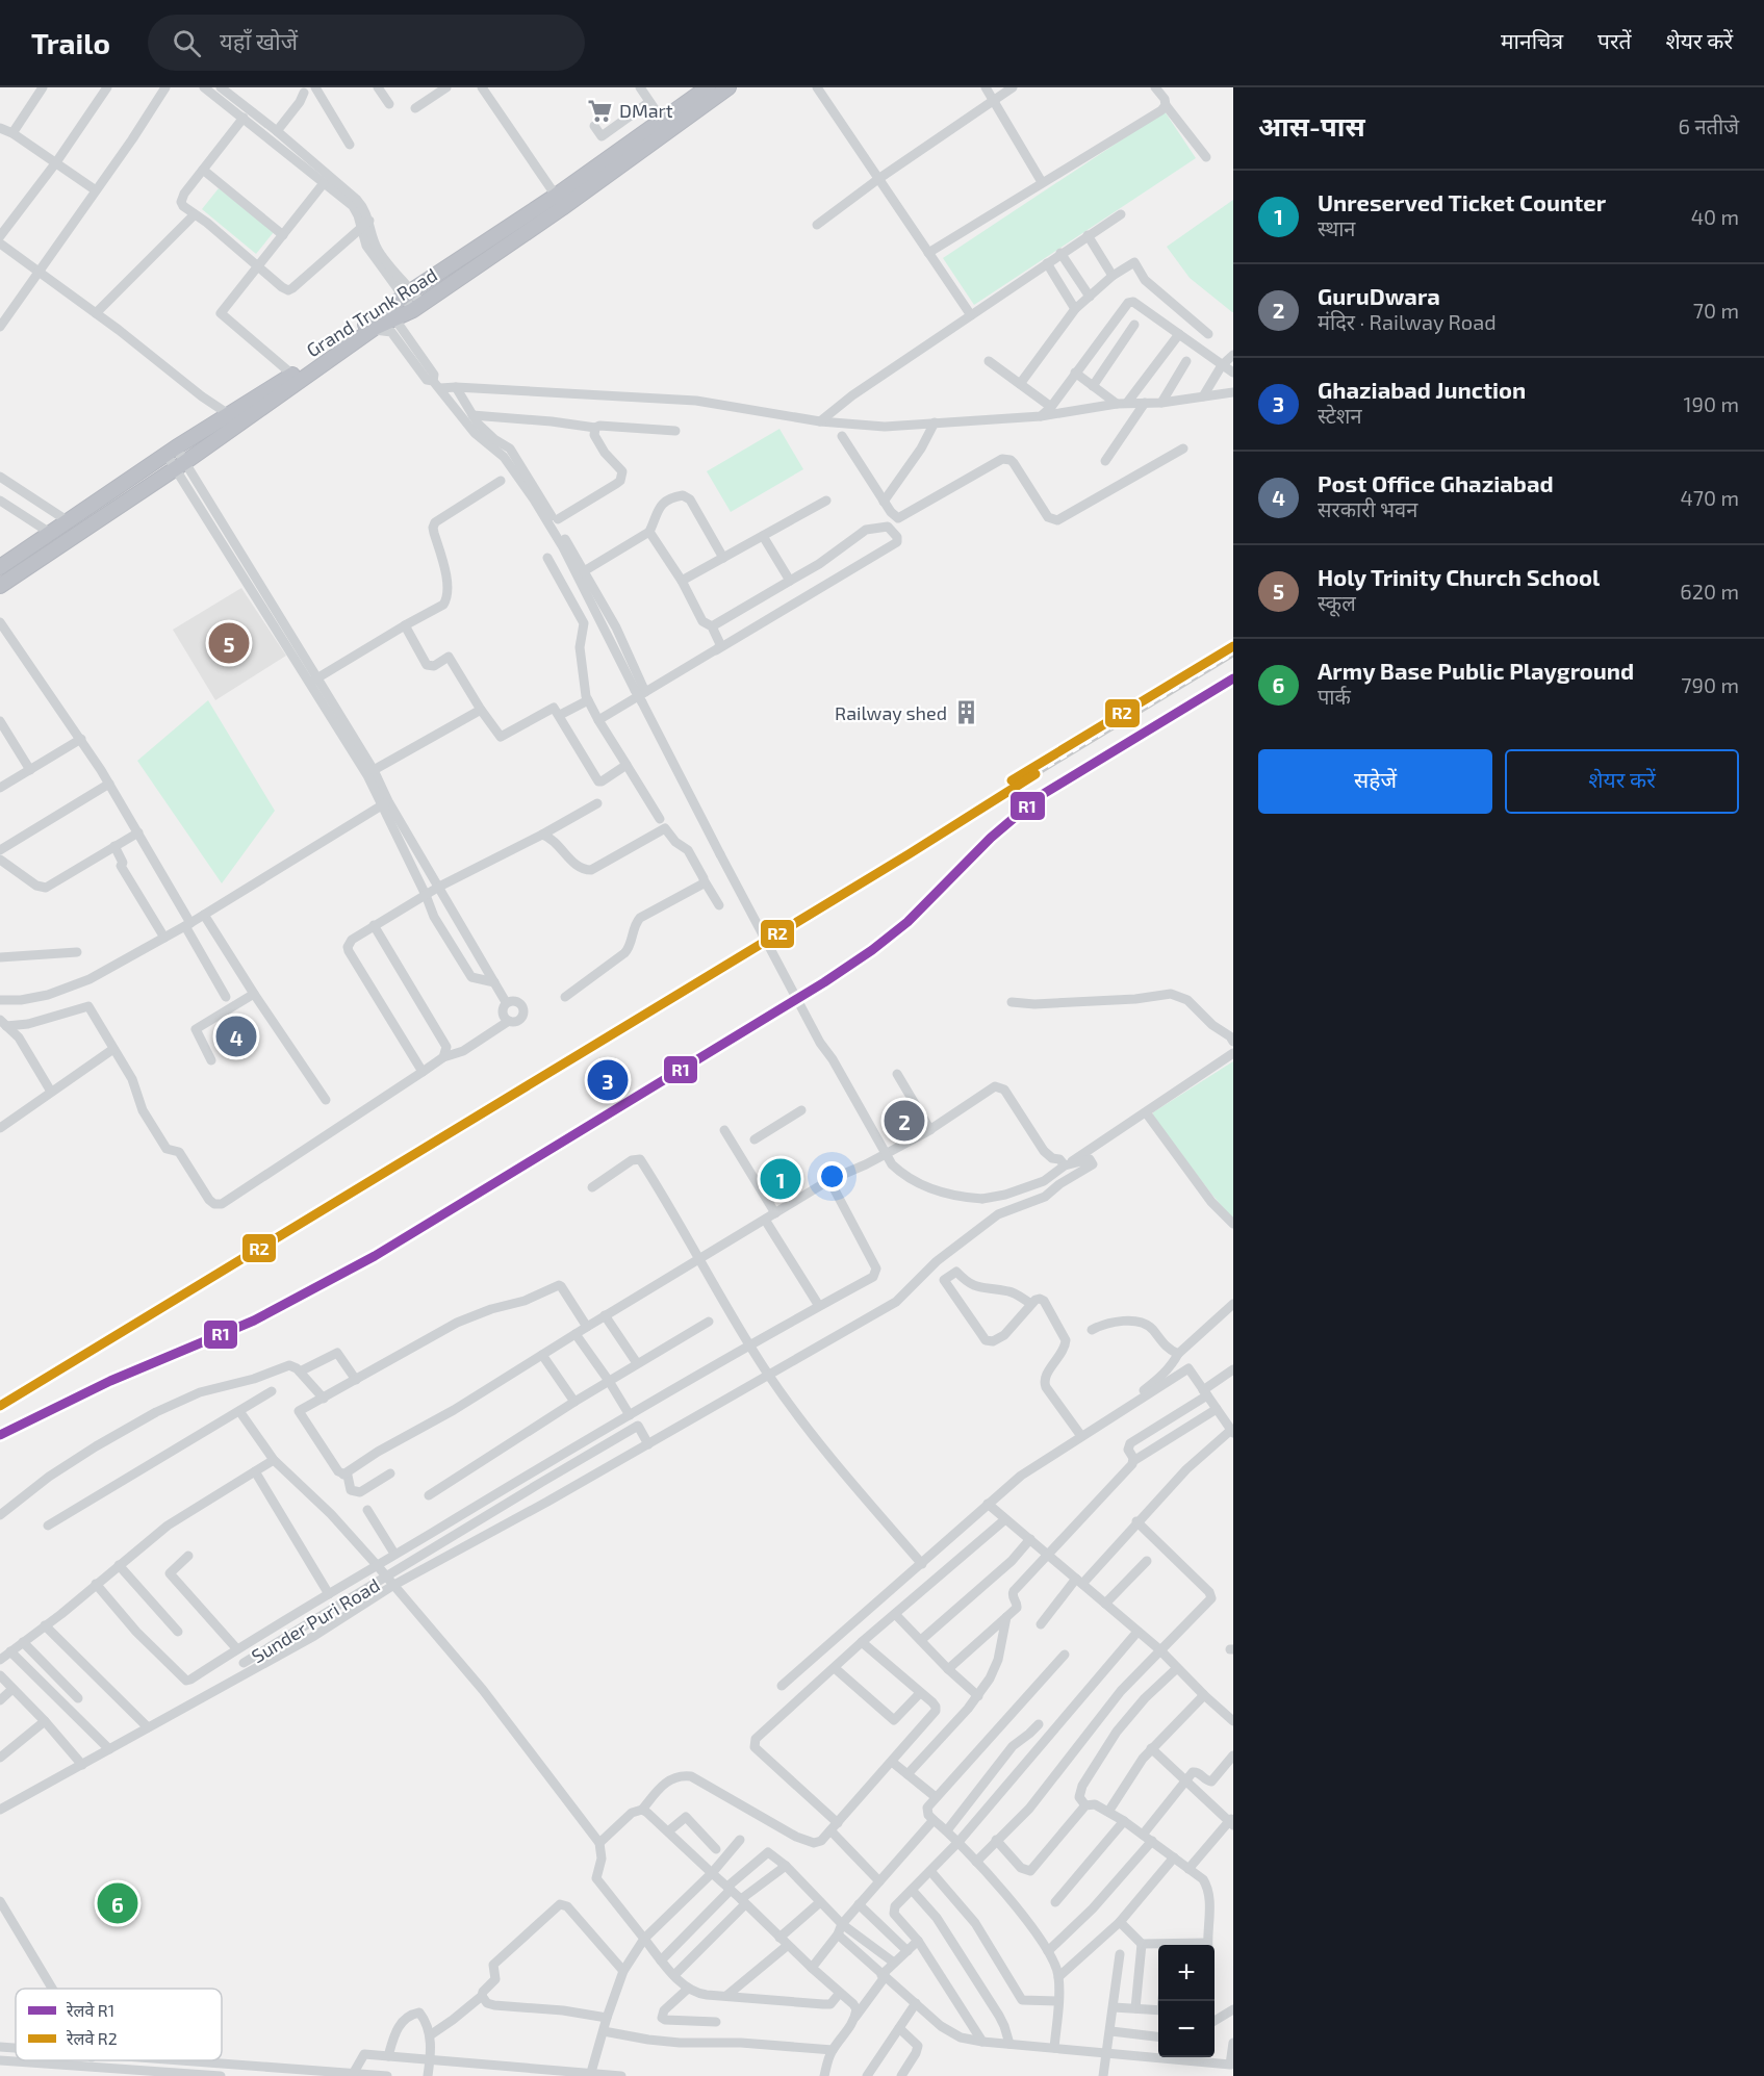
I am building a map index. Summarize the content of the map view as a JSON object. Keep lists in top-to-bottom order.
{
  "streets": {
    "highway": ["Grand Trunk Road"],
    "street": ["Sunder Puri Road"]
  },
  "places": {
    "supermarket": ["DMart"],
    "building": ["Railway shed"]
  },
  "lines": ["rail line R2", "rail line R1"],
  "legend": ["रेलवे R1", "रेलवे R2"],
  "page": {
    "header": "Trailo",
    "search": "यहाँ खोजें",
    "nav": ["मानचित्र", "परतें", "शेयर करें"],
    "heading": ["आस-पास", "6 नतीजे"],
    "list": [
      {
        "mark": "1",
        "name": "Unreserved Ticket Counter",
        "note": "स्थान",
        "value": "40 m"
      },
      {
        "mark": "2",
        "name": "GuruDwara",
        "note": "मंदिर · Railway Road",
        "value": "70 m"
      },
      {
        "mark": "3",
        "name": "Ghaziabad Junction",
        "note": "स्टेशन",
        "value": "190 m"
      },
      {
        "mark": "4",
        "name": "Post Office Ghaziabad",
        "note": "सरकारी भवन",
        "value": "470 m"
      },
      {
        "mark": "5",
        "name": "Holy Trinity Church School",
        "note": "स्कूल",
        "value": "620 m"
      },
      {
        "mark": "6",
        "name": "Army Base Public Playground",
        "note": "पार्क",
        "value": "790 m"
      }
    ],
    "pins": [
      "5",
      "4",
      "3",
      "2",
      "1",
      "6"
    ],
    "buttons": ["सहेजें", "शेयर करें"],
    "map_buttons": ["+", "−"]
  }
}
